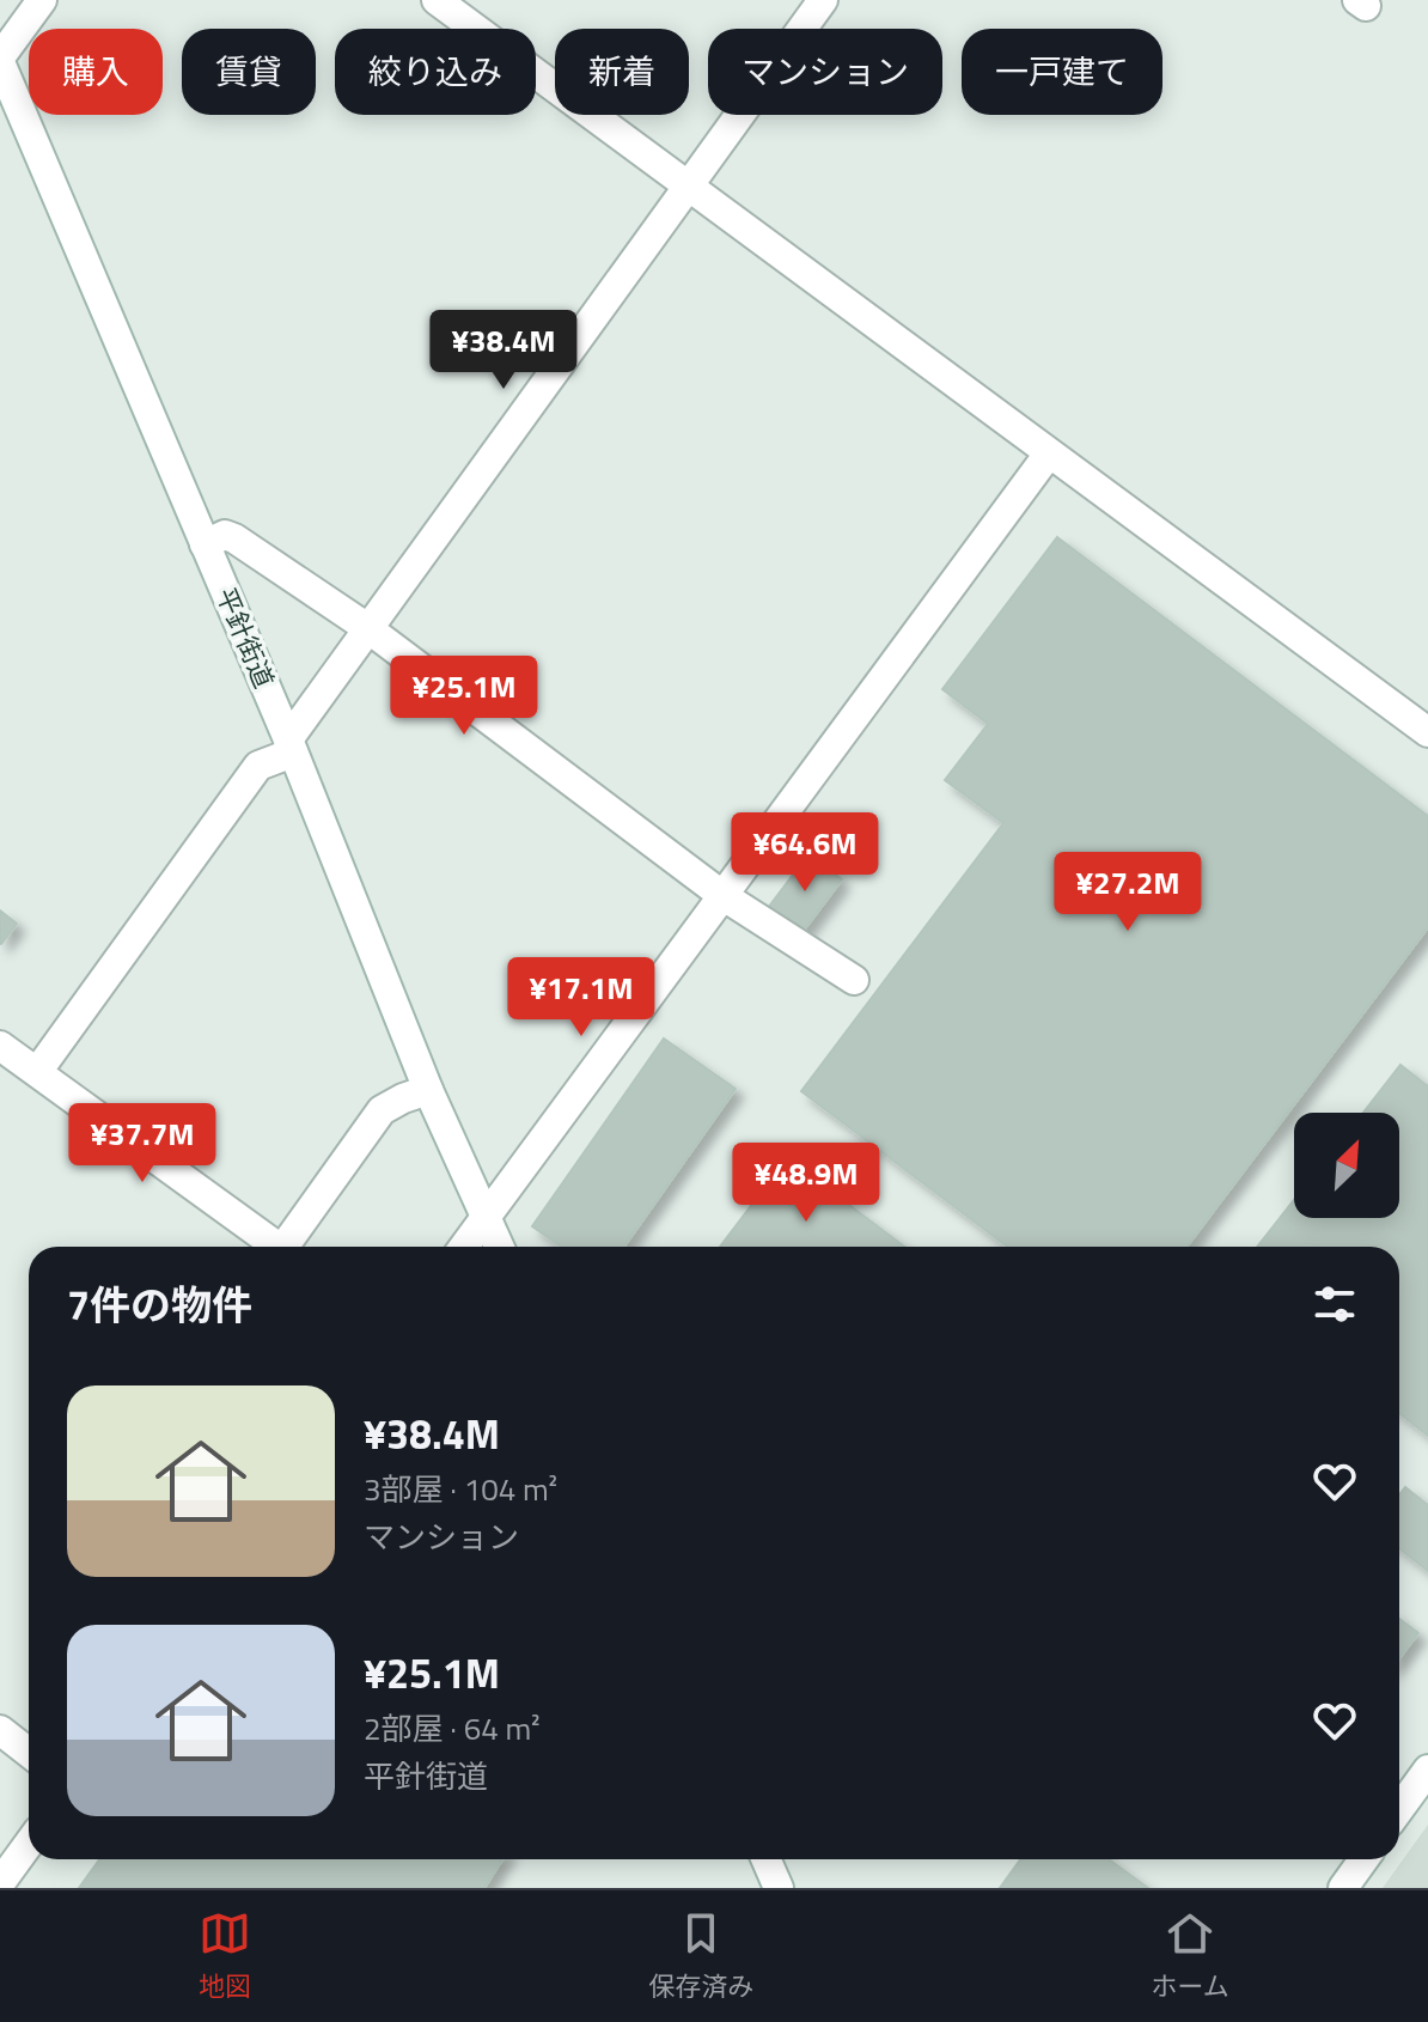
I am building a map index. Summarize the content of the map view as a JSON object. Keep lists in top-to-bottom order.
{
  "streets": {
    "street": ["平針街道"]
  },
  "north": "top right",
  "page": {
    "chip": [
      "購入",
      "賃貸",
      "絞り込み",
      "新着",
      "マンション",
      "一戸建て"
    ],
    "price": [
      "¥38.4M",
      "¥25.1M",
      "¥64.6M",
      "¥27.2M",
      "¥17.1M",
      "¥37.7M",
      "¥48.9M"
    ],
    "heading": "7件の物件",
    "list": [
      {
        "name": "¥38.4M",
        "note": "3部屋 · 104 m² · マンション"
      },
      {
        "name": "¥25.1M",
        "note": "2部屋 · 64 m² · 平針街道"
      }
    ],
    "tabs": ["地図", "保存済み", "ホーム"]
  }
}
